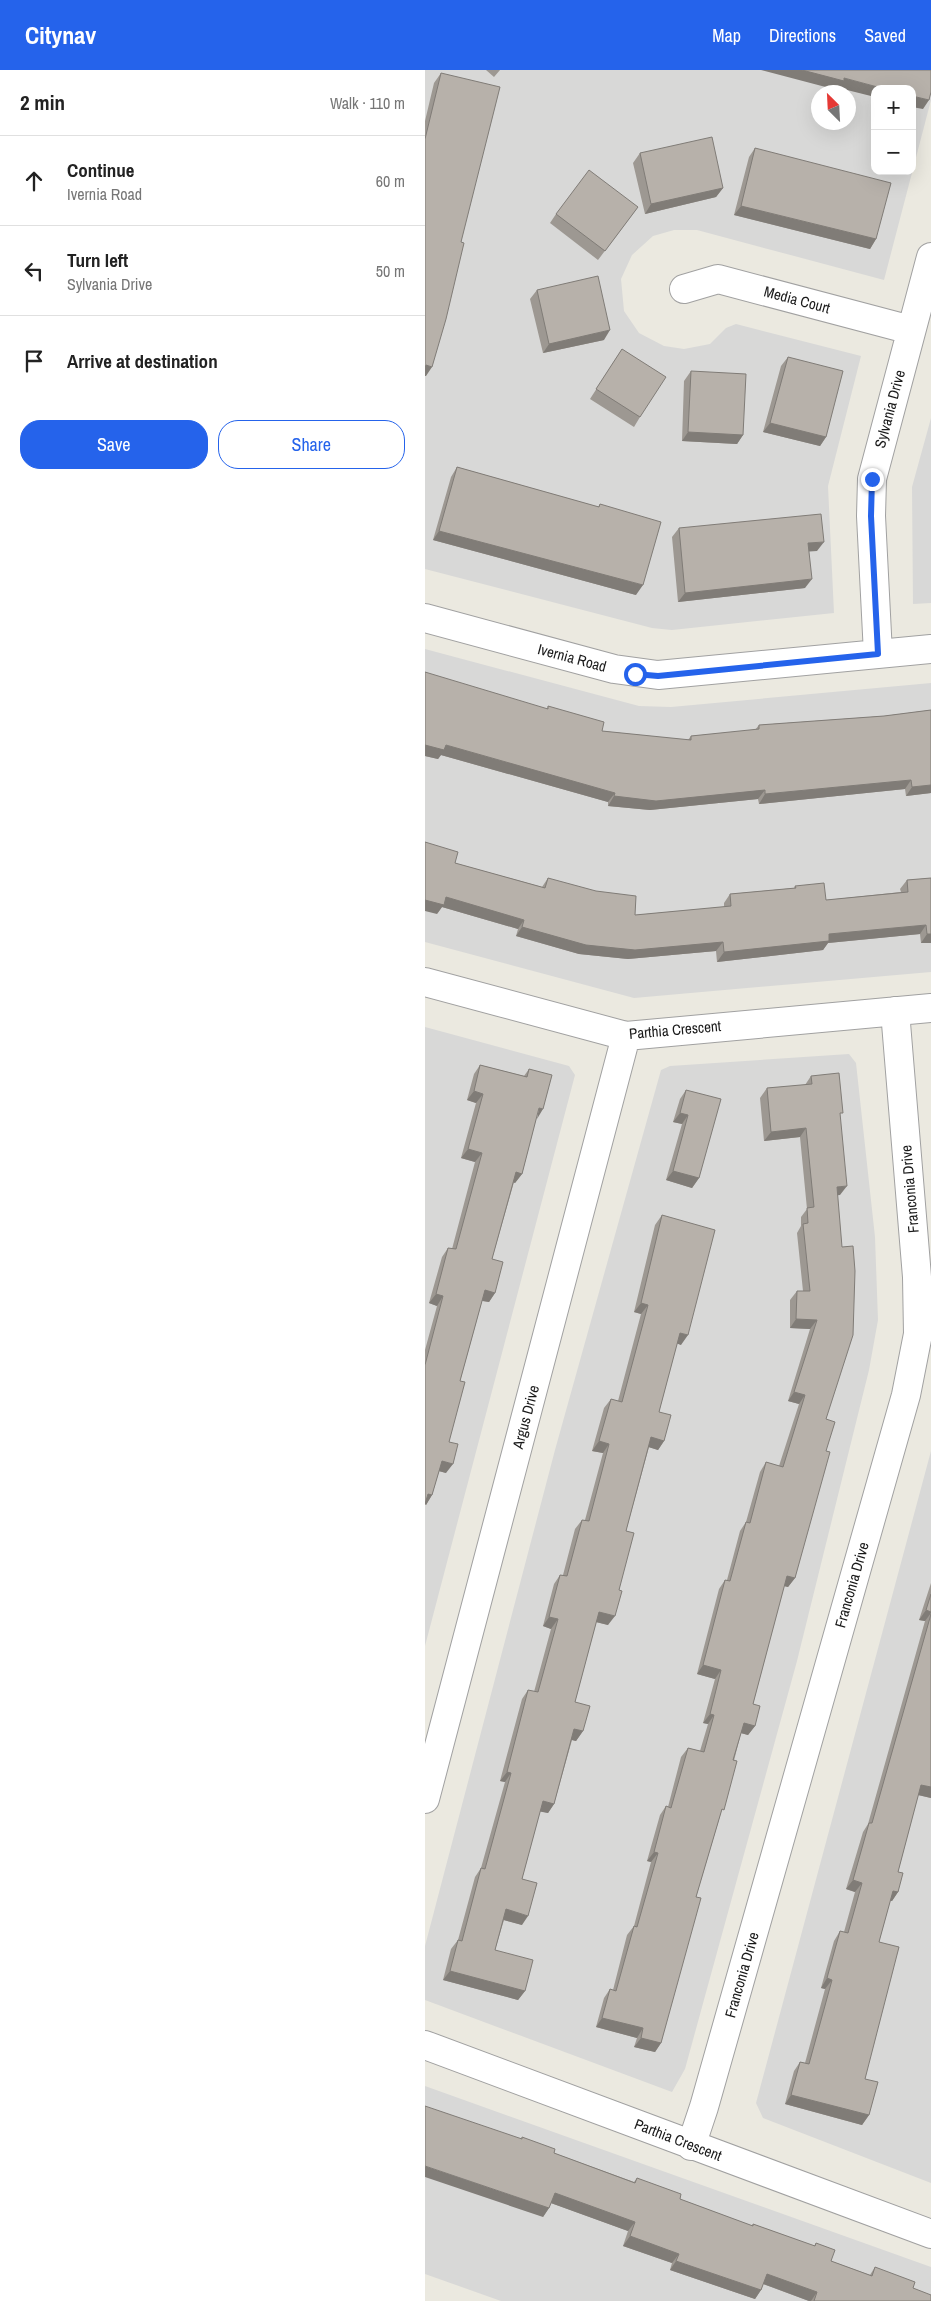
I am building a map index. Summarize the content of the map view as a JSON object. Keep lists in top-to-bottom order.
{
  "streets": {
    "street": [
      "Media Court",
      "Sylvania Drive",
      "Ivernia Road",
      "Parthia Crescent",
      "Franconia Drive",
      "Argus Drive"
    ]
  },
  "crossings": [
    ["Media Court", "Sylvania Drive"],
    ["Sylvania Drive", "Ivernia Road"],
    ["Parthia Crescent", "Franconia Drive"],
    ["Parthia Crescent", "Argus Drive"]
  ],
  "north": "top left",
  "page": {
    "header": "Citynav",
    "nav": ["Map", "Directions", "Saved"],
    "heading": ["2 min", "Walk · 110 m"],
    "map_buttons": ["+", "−"],
    "list": [
      ["Continue", "Ivernia Road", "60 m"],
      ["Turn left", "Sylvania Drive", "50 m"],
      "Arrive at destination"
    ],
    "buttons": ["Save", "Share"]
  }
}
